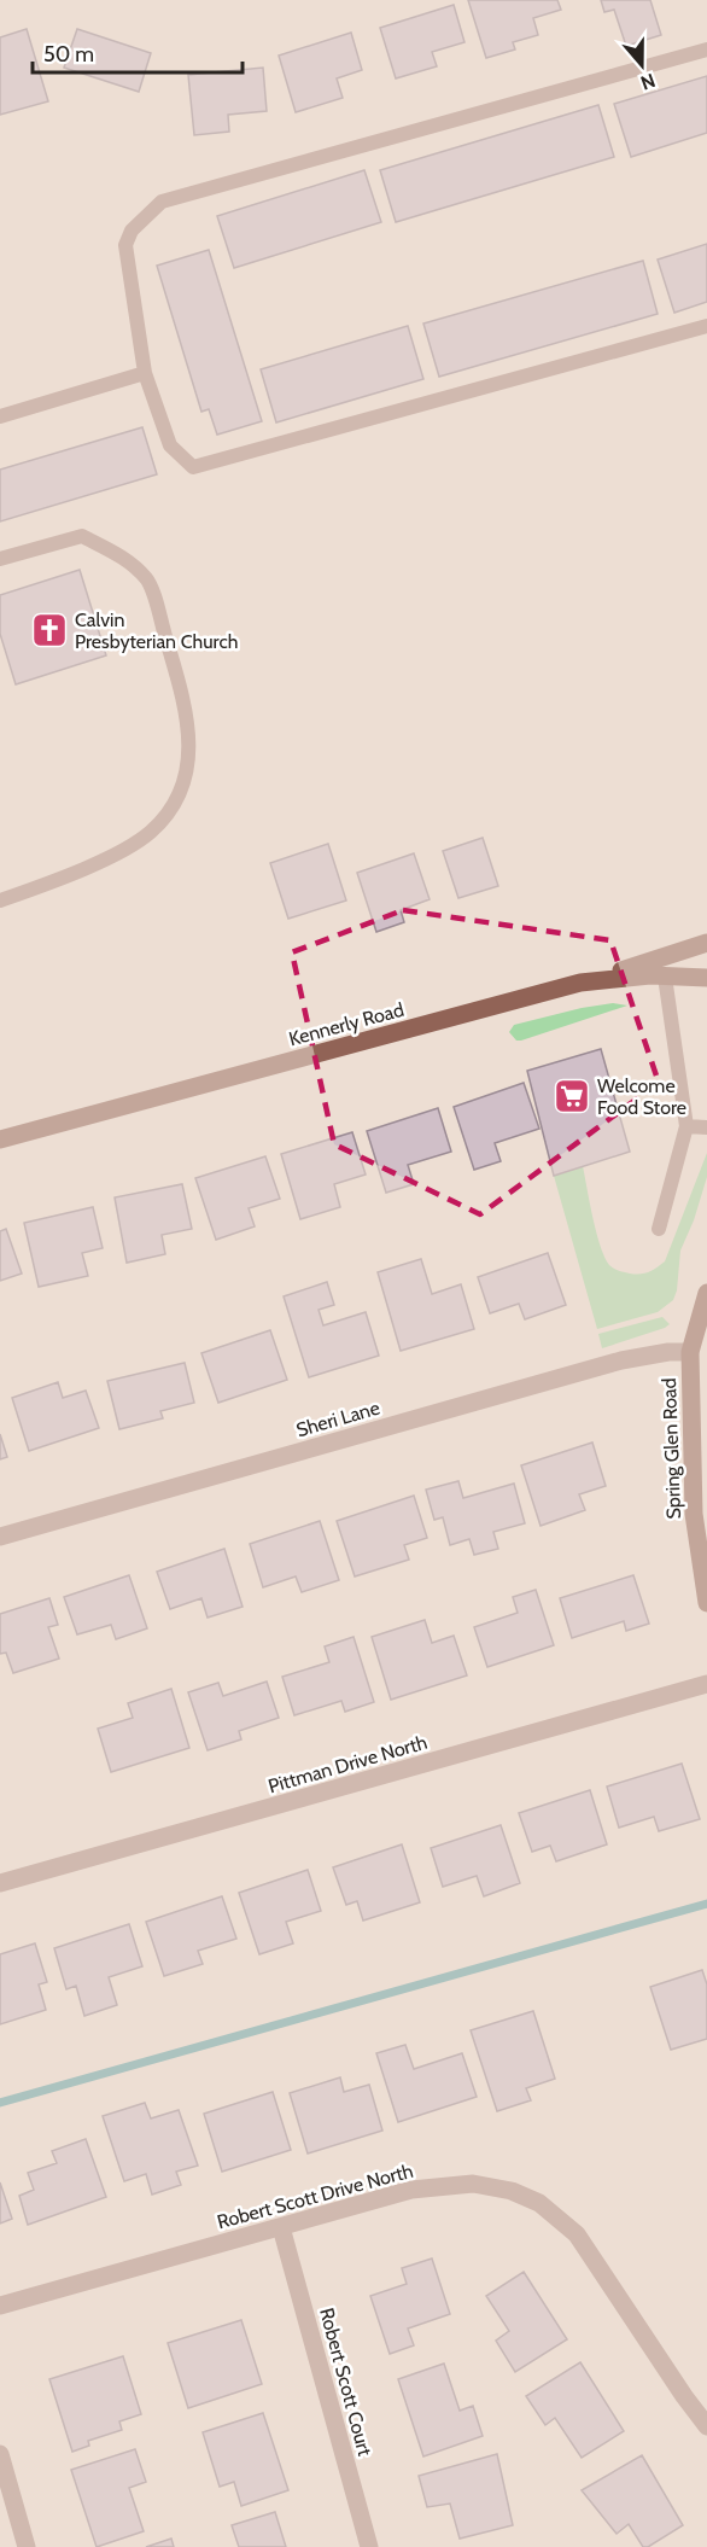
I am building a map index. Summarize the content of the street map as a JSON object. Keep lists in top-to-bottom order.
{
  "streets": {
    "street": [
      "Kennerly Road",
      "Sheri Lane",
      "Spring Glen Road",
      "Pittman Drive North",
      "Robert Scott Drive North",
      "Robert Scott Court"
    ]
  },
  "crossings": [
    ["Sheri Lane", "Spring Glen Road"],
    ["Robert Scott Drive North", "Robert Scott Court"]
  ],
  "places": {
    "church": ["Calvin Presbyterian Church"],
    "supermarket": ["Welcome Food Store"]
  },
  "scale_bar": "50 m",
  "north": "bottom"
}
